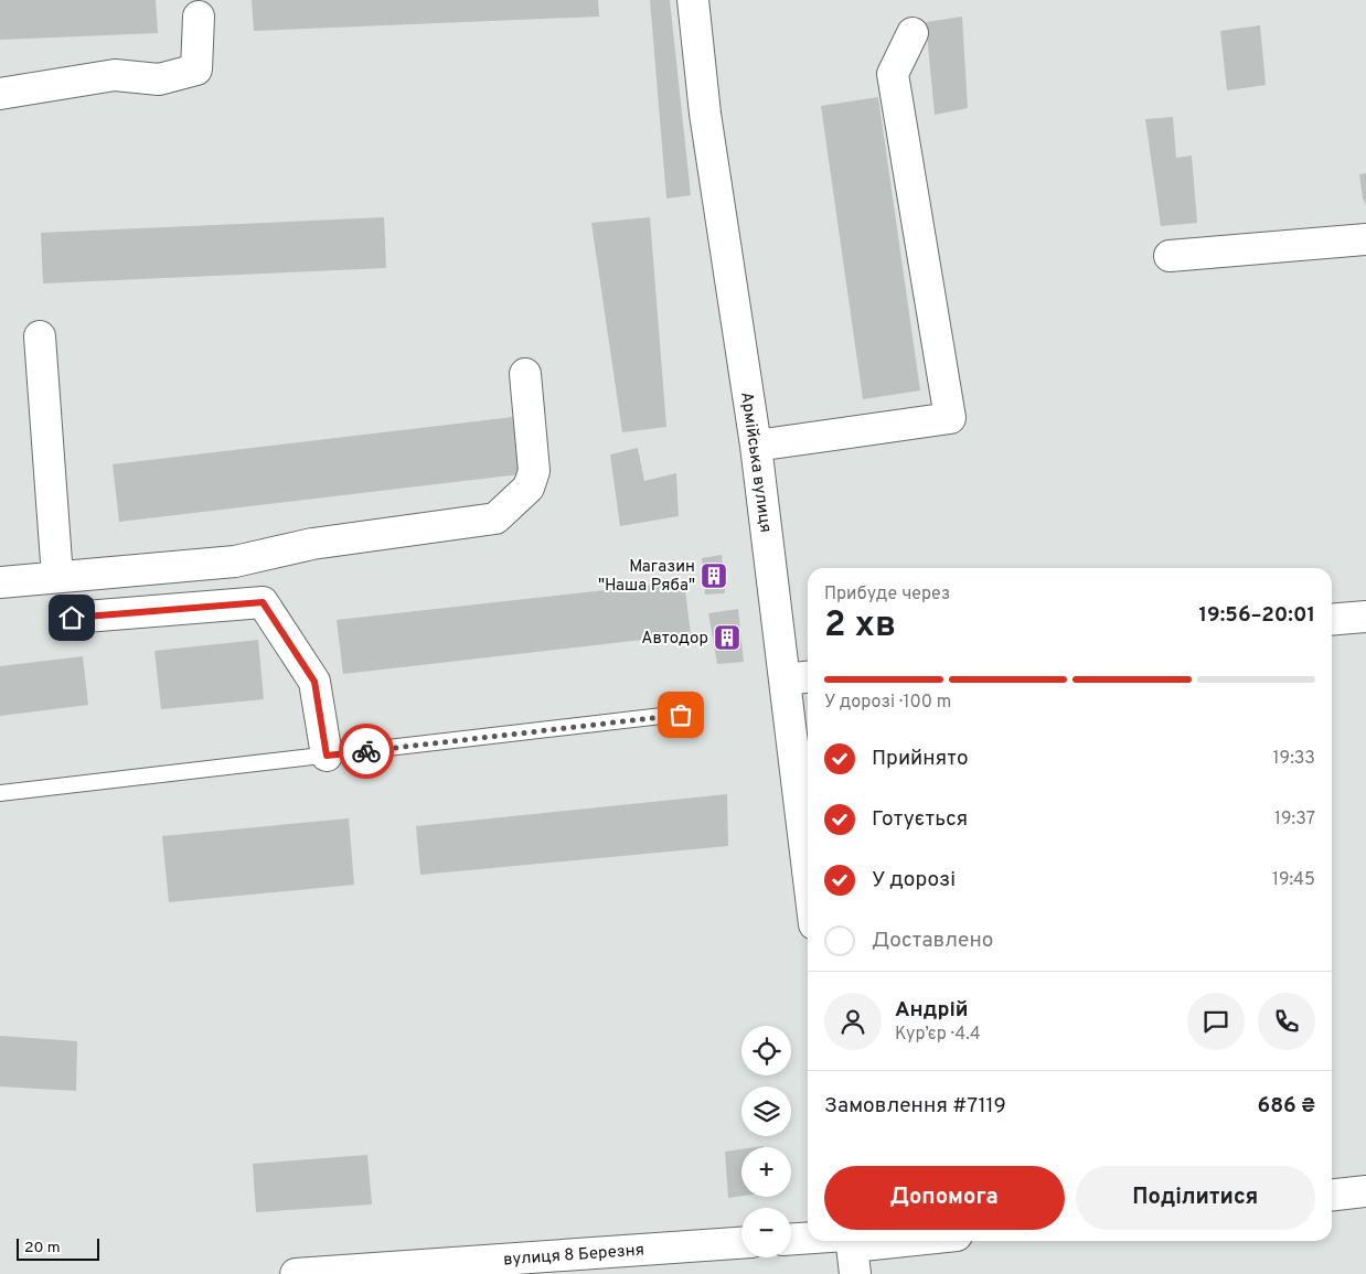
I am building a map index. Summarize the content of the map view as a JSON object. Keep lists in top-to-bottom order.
{
  "streets": {
    "street": ["Армійська вулиця", "вулиця 8 Березня"]
  },
  "places": {
    "building": ["Магазин \"Наша Ряба\"", "Автодор"]
  },
  "scale_bar": "20 m",
  "page": {
    "heading": ["2 хв", "Прибуде через", "19:56–20:01"],
    "panel": [
      "Андрій",
      "Кур’єр · 4.4",
      "Замовлення #7119",
      "686 ₴"
    ],
    "bar": "У дорозі · 100 m",
    "list": [
      ["Прийнято", "19:33"],
      ["Готується", "19:37"],
      ["У дорозі", "19:45"],
      "Доставлено"
    ],
    "map_buttons": ["+", "−"],
    "buttons": ["Допомога", "Поділитися"],
    "scale": "20 m"
  }
}
